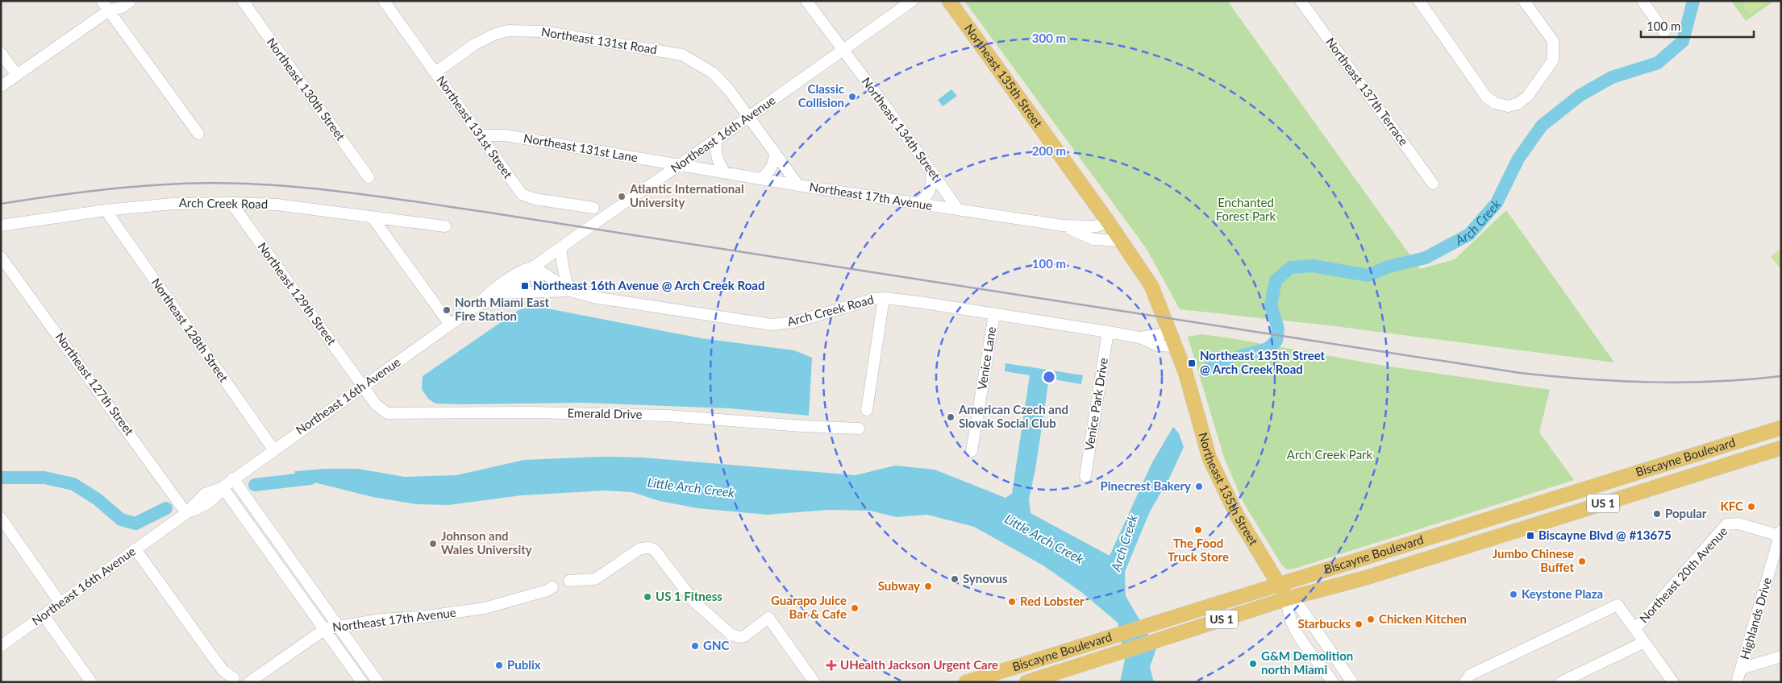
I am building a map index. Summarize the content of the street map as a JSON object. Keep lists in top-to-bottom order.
{
  "streets": {
    "main road": ["Northeast 135th Street", "Biscayne Boulevard", "US 1"],
    "street": [
      "Northeast 131st Road",
      "Northeast 130th Street",
      "Northeast 137th Terrace",
      "Northeast 131st Street",
      "Northeast 134th Street",
      "Northeast 16th Avenue",
      "Northeast 131st Lane",
      "Northeast 17th Avenue",
      "Arch Creek Road",
      "Northeast 129th Street",
      "Northeast 128th Street",
      "Venice Lane",
      "Northeast 127th Street",
      "Venice Park Drive",
      "Emerald Drive",
      "Northeast 20th Avenue",
      "Highlands Drive"
    ]
  },
  "crossings": [
    ["Northeast 131st Road", "Northeast 131st Street"],
    ["Northeast 131st Road", "Northeast 16th Avenue"],
    ["Northeast 131st Road", "Northeast 17th Avenue"],
    ["Northeast 135th Street", "Northeast 17th Avenue"],
    ["Northeast 135th Street", "Arch Creek Road"],
    ["Northeast 135th Street", "Biscayne Boulevard"],
    ["Northeast 131st Street", "Northeast 131st Lane"],
    ["Northeast 134th Street", "Northeast 16th Avenue"],
    ["Northeast 134th Street", "Northeast 17th Avenue"],
    ["Northeast 16th Avenue", "Northeast 131st Lane"],
    ["Northeast 16th Avenue", "Northeast 17th Avenue"],
    ["Northeast 16th Avenue", "Arch Creek Road"],
    ["Northeast 16th Avenue", "Northeast 129th Street"],
    ["Northeast 16th Avenue", "Northeast 128th Street"],
    ["Northeast 16th Avenue", "Northeast 127th Street"],
    ["Northeast 16th Avenue", "Emerald Drive"],
    ["Northeast 131st Lane", "Northeast 17th Avenue"],
    ["Arch Creek Road", "Northeast 129th Street"],
    ["Arch Creek Road", "Northeast 128th Street"],
    ["Arch Creek Road", "Venice Lane"],
    ["Arch Creek Road", "Venice Park Drive"],
    ["Northeast 129th Street", "Emerald Drive"],
    ["Northeast 20th Avenue", "Highlands Drive"]
  ],
  "water": ["Arch Creek", "Little Arch Creek"],
  "parks": ["Enchanted Forest Park", "Arch Creek Park"],
  "places": {
    "other": [
      "Classic Collision",
      "Atlantic International University",
      "North Miami East Fire Station",
      "American Czech and Slovak Social Club",
      "Pinecrest Bakery",
      "KFC",
      "Popular",
      "The Food Truck Store",
      "Johnson and Wales University",
      "Jumbo Chinese Buffet",
      "Synovus",
      "Subway",
      "Keystone Plaza",
      "US 1 Fitness",
      "Red Lobster",
      "Guarapo Juice Bar & Cafe",
      "Chicken Kitchen",
      "Starbucks",
      "GNC",
      "G&M Demolition north Miami",
      "Publix"
    ],
    "transit": ["Northeast 16th Avenue @ Arch Creek Road", "Northeast 135th Street @ Arch Creek Road", "Biscayne Blvd @ #13675"],
    "health": ["UHealth Jackson Urgent Care"]
  },
  "scale_bar": "100 m",
  "rings": ["300 m", "200 m", "100 m"]
}
